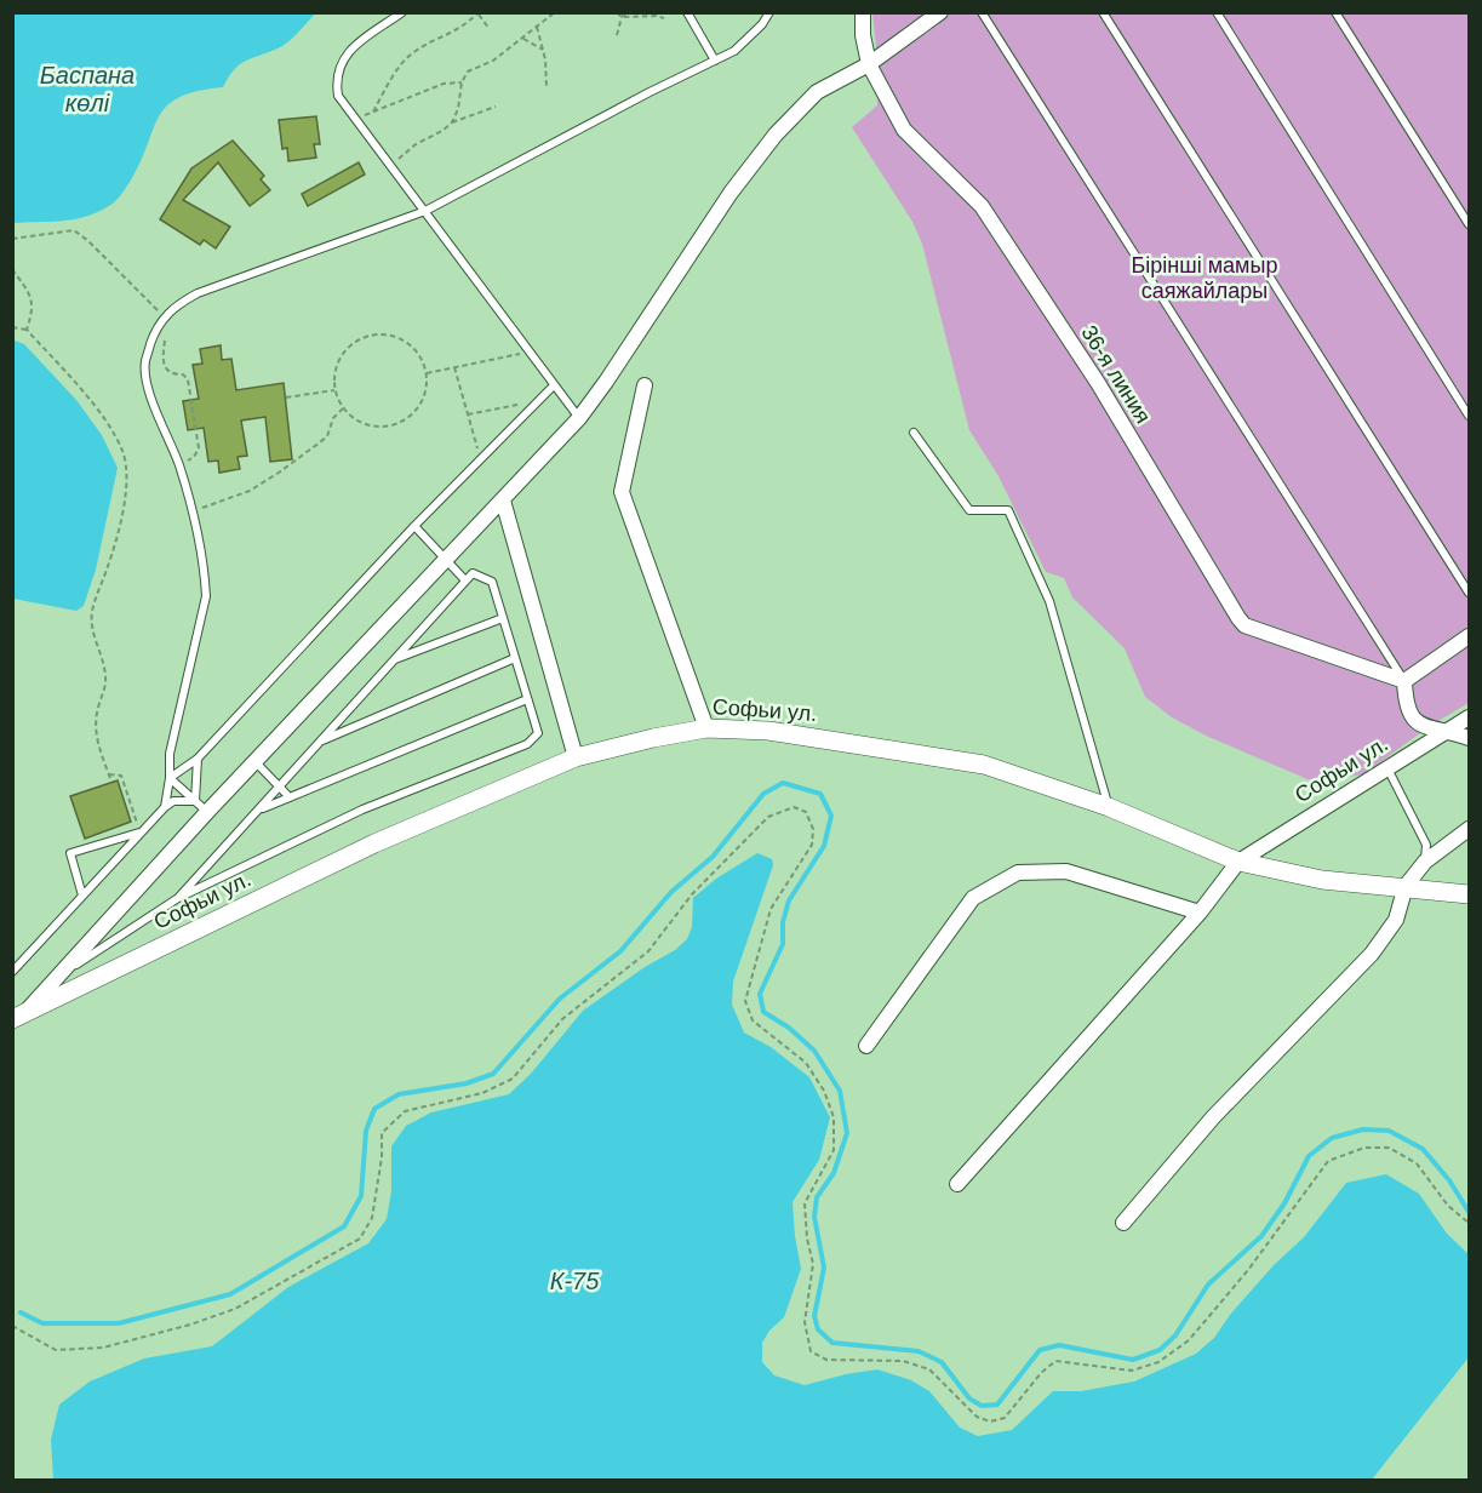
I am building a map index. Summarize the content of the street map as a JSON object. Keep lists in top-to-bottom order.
{
  "streets": {
    "street": ["36-я линия", "Софьи ул."]
  },
  "water": ["Баспана көлі", "К-75"],
  "parks": ["Бірінші мамыр саяжайлары"]
}
